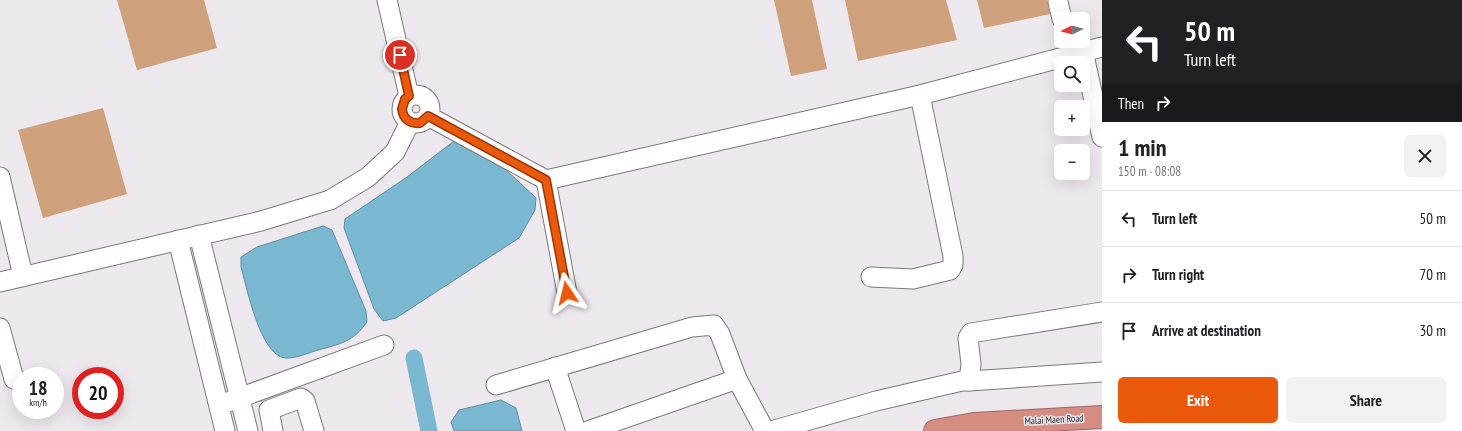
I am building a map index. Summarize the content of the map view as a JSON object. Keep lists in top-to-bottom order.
{
  "streets": {
    "highway": ["Malai Maen Road"]
  },
  "north": "left",
  "page": {
    "turn": ["50 m", "Turn left"],
    "map_buttons": ["+", "−"],
    "then": "Then",
    "heading": ["1 min", "150 m · 08:08"],
    "list": [
      {
        "name": "Turn left",
        "value": "50 m"
      },
      {
        "name": "Turn right",
        "value": "70 m"
      },
      {
        "name": "Arrive at destination",
        "value": "30 m"
      }
    ],
    "speed": "18 km/h",
    "limit": "20",
    "buttons": ["Exit", "Share"]
  }
}
